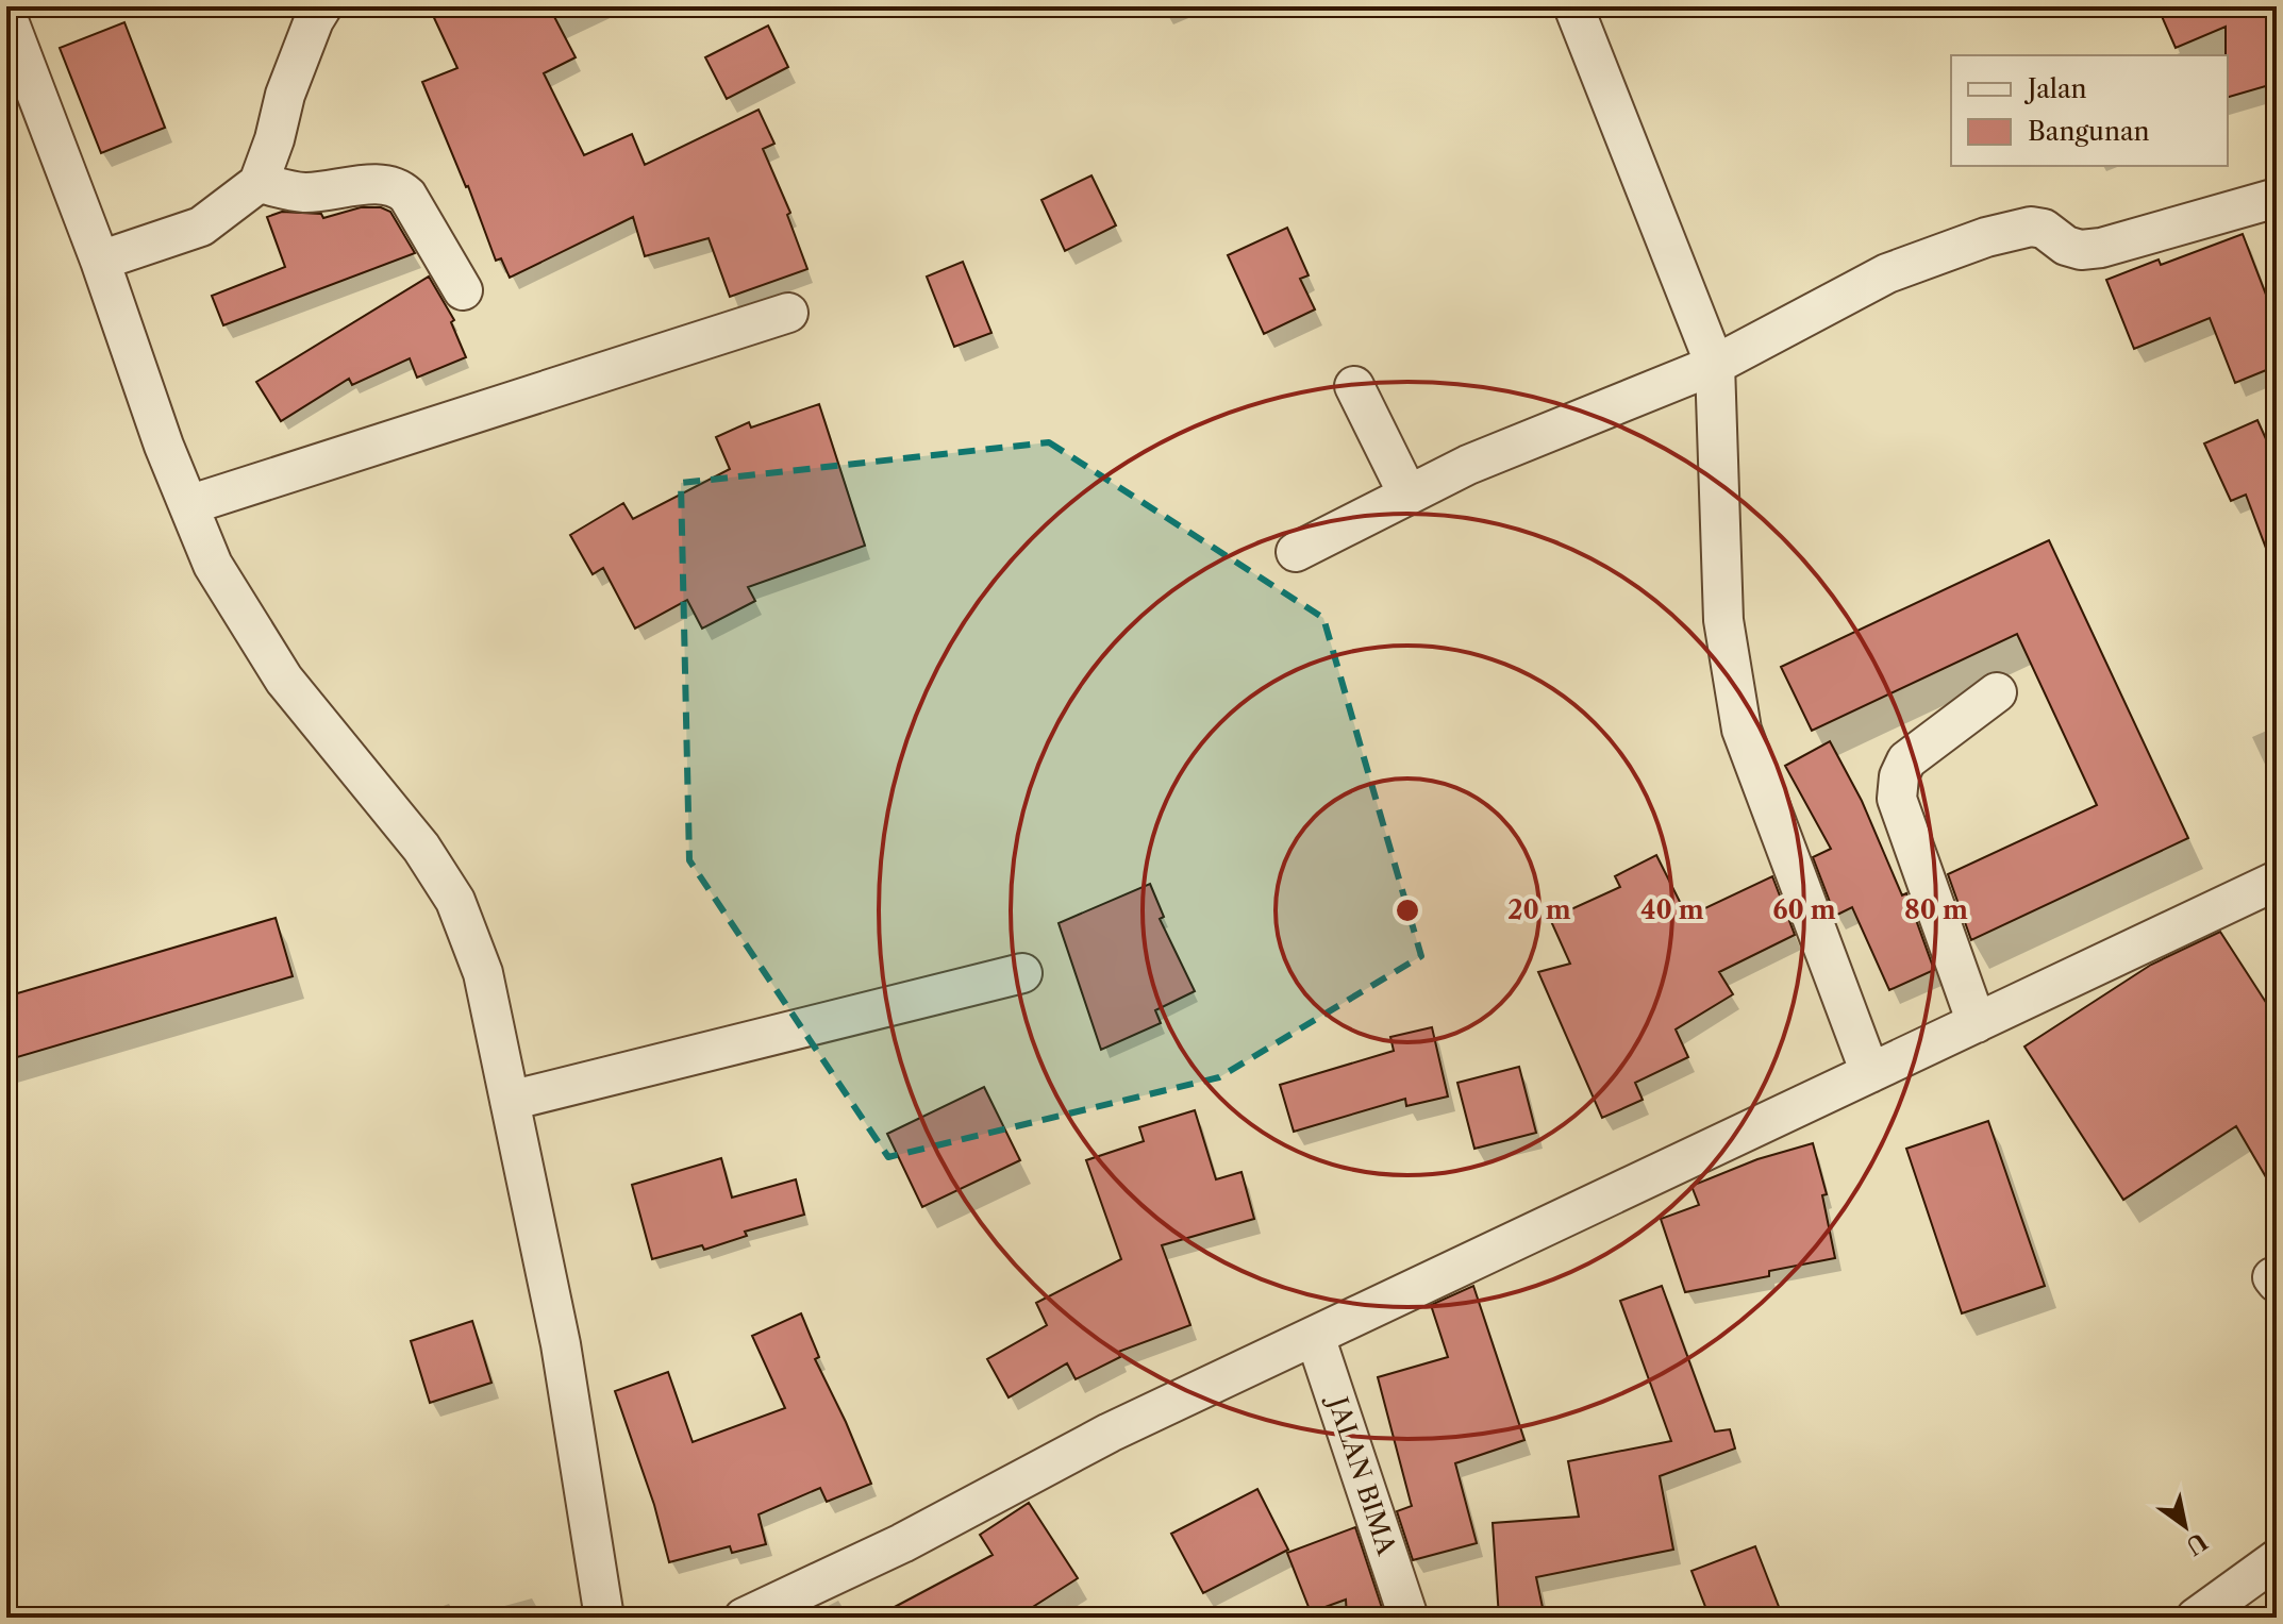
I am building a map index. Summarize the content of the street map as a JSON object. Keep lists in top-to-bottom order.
{
  "streets": {
    "street": ["JALAN BIMA"]
  },
  "legend": ["Jalan", "Bangunan"],
  "north": "bottom right",
  "rings": [
    "20 m",
    "40 m",
    "60 m",
    "80 m"
  ]
}
